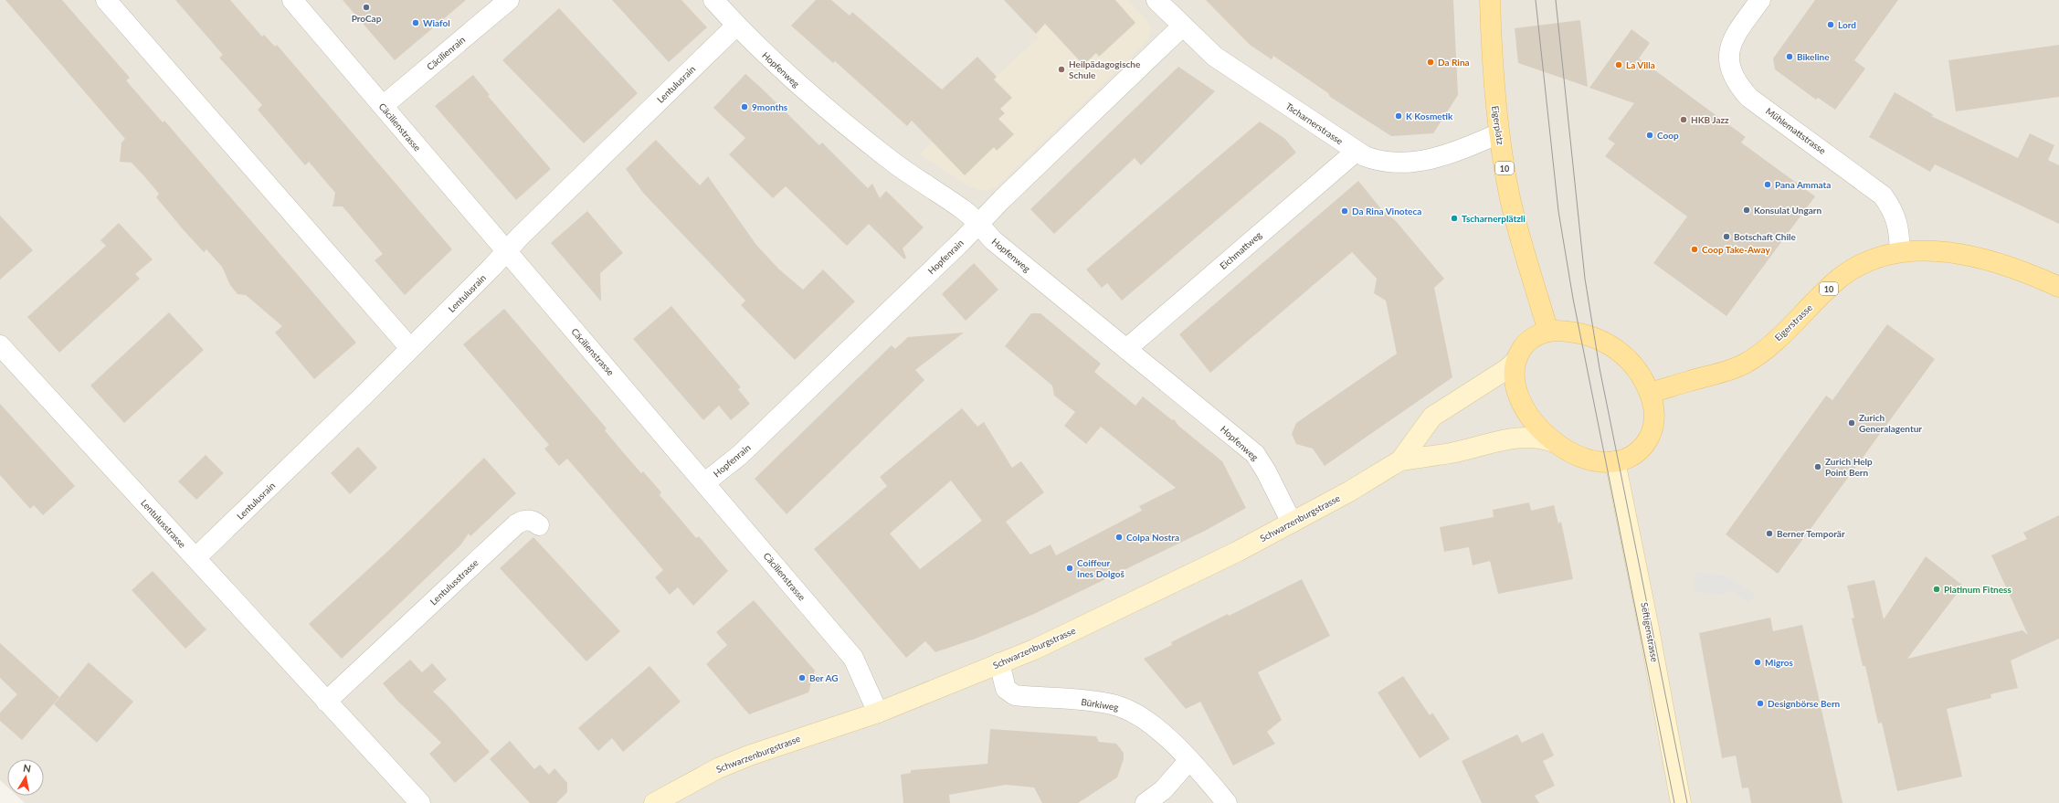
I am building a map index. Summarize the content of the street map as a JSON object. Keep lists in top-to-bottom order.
{
  "streets": {
    "main road": [
      "Eigerplatz",
      "10",
      "Eigerstrasse",
      "Schwarzenburgstrasse",
      "Seftigenstrasse"
    ],
    "street": [
      "Cäcilienrain",
      "Hopfenweg",
      "Lentulusrain",
      "Tscharnerstrasse",
      "Cäcilienstrasse",
      "Mühlemattstrasse",
      "Eichmattweg",
      "Hopfenrain",
      "Lentulusstrasse",
      "Bürkiweg"
    ]
  },
  "crossings": [
    ["Cäcilienrain", "Cäcilienstrasse"],
    ["Hopfenweg", "Lentulusrain"],
    ["Hopfenweg", "Eichmattweg"],
    ["Hopfenweg", "Hopfenrain"],
    ["Hopfenweg", "Schwarzenburgstrasse"],
    ["Lentulusrain", "Cäcilienstrasse"],
    ["Lentulusrain", "Lentulusstrasse"],
    ["Tscharnerstrasse", "Eigerplatz"],
    ["Tscharnerstrasse", "Eichmattweg"],
    ["Tscharnerstrasse", "Hopfenrain"],
    ["Cäcilienstrasse", "Hopfenrain"],
    ["Cäcilienstrasse", "Schwarzenburgstrasse"],
    ["Mühlemattstrasse", "Eigerstrasse"],
    ["Schwarzenburgstrasse", "Bürkiweg"]
  ],
  "places": [
    "ProCap",
    "Wiafol",
    "Lord",
    "Bikeline",
    "Da Rina",
    "La Villa",
    "Heilpädagogische Schule",
    "9months",
    "K Kosmetik",
    "HKB Jazz",
    "Coop",
    "Pana Ammata",
    "Konsulat Ungarn",
    "Da Rina Vinoteca",
    "Tscharnerplätzli",
    "Botschaft Chile",
    "Coop Take-Away",
    "Zurich Generalagentur",
    "Zurich Help Point Bern",
    "Berner Temporär",
    "Colpa Nostra",
    "Coiffeur Ines Dolgoš",
    "Platinum Fitness",
    "Migros",
    "Ber AG",
    "Designbörse Bern"
  ],
  "north": "top"
}
